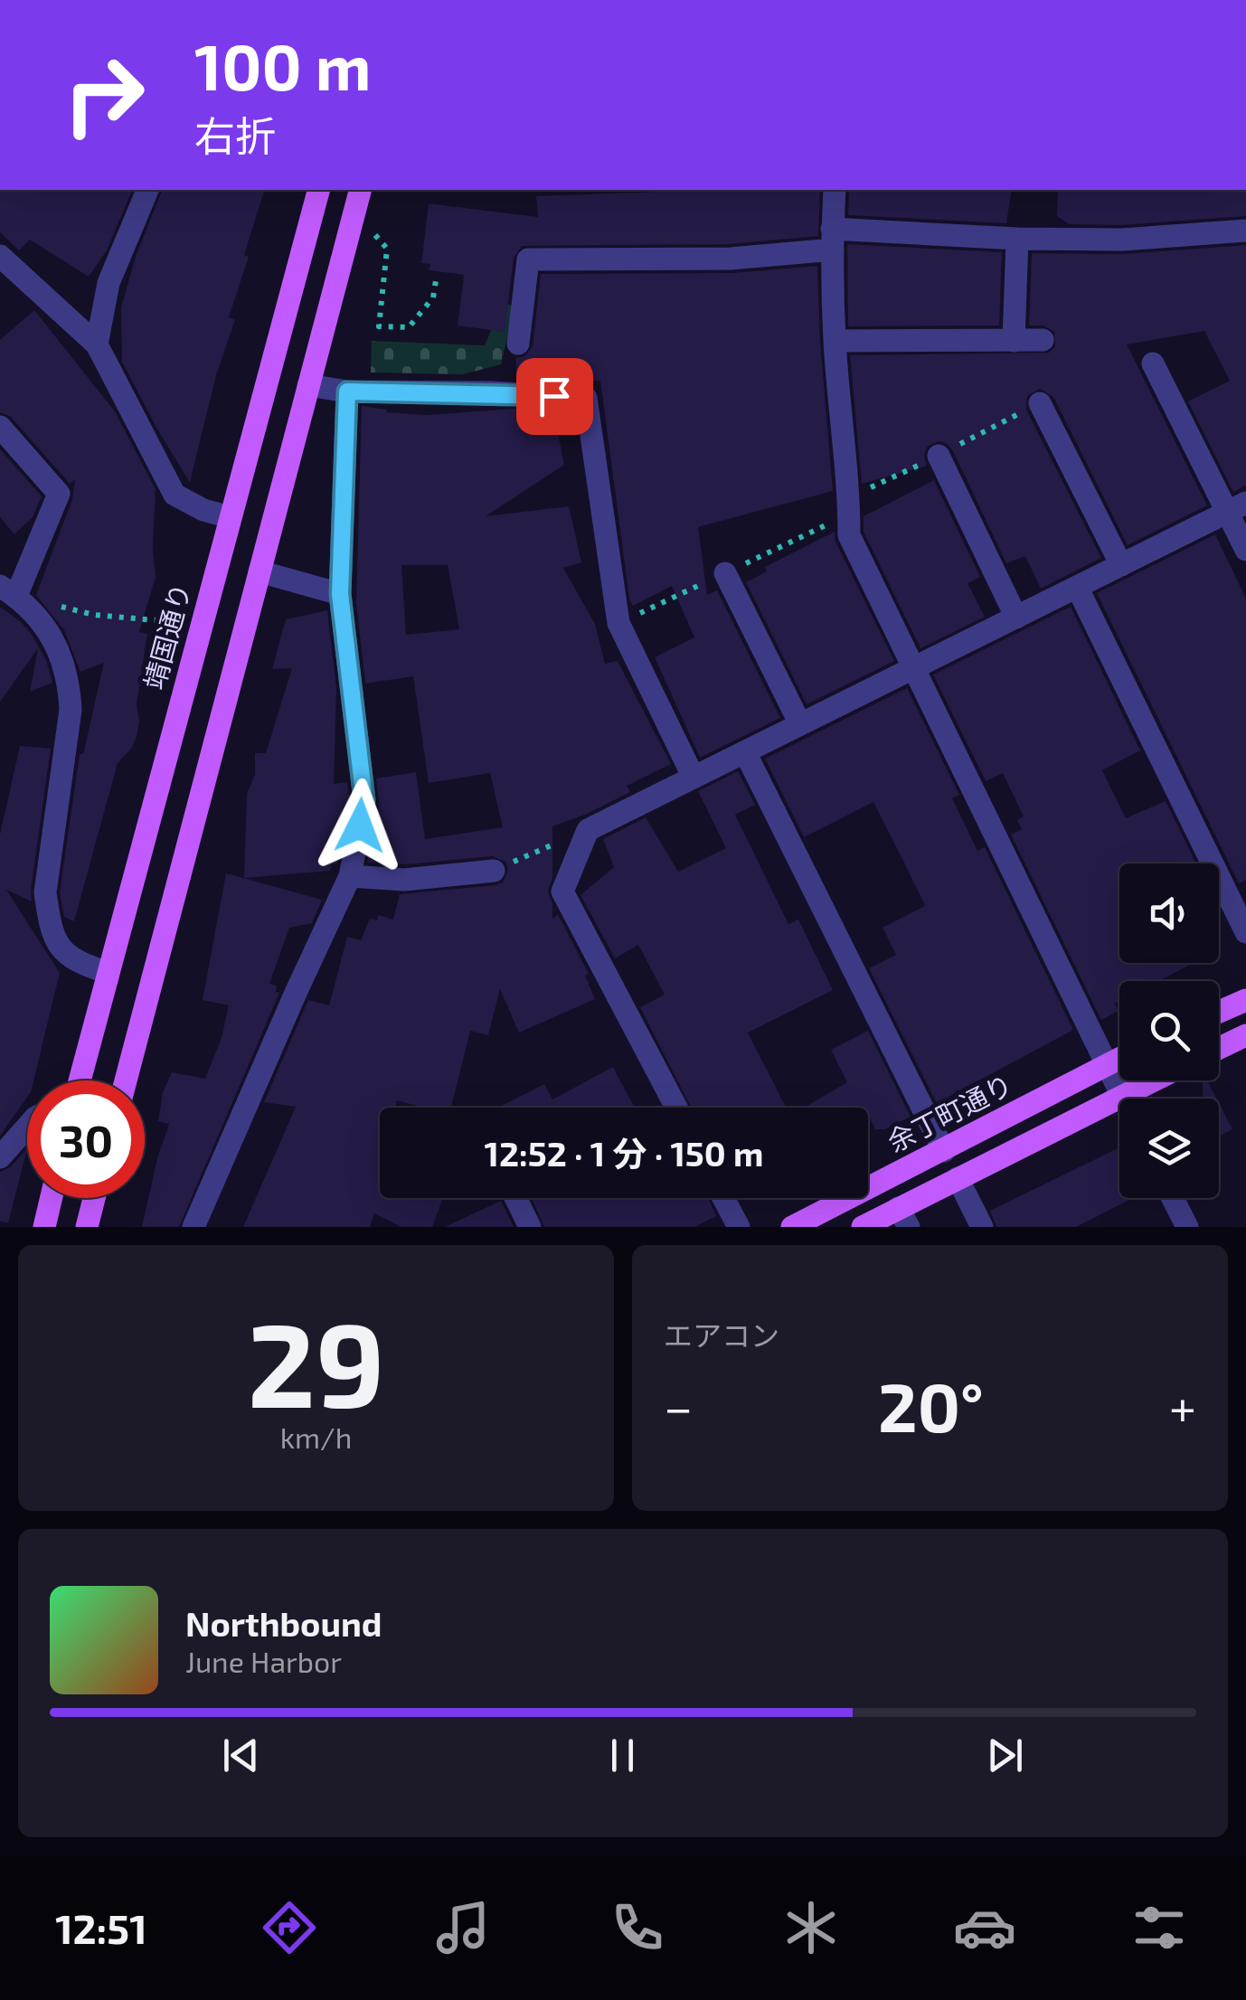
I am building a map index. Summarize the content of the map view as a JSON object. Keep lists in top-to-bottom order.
{
  "streets": {
    "main road": ["靖国通り", "余丁町通り"]
  },
  "page": {
    "turn": ["100 m", "右折"],
    "limit": "30",
    "trip": "12:52 · 1 分 · 150 m",
    "tile": [
      ["29", "km/h"],
      "エアコン"
    ],
    "heat": ["−", "20°", "+"],
    "song": ["Northbound", "June Harbor"],
    "tabs": "12:51"
  }
}
